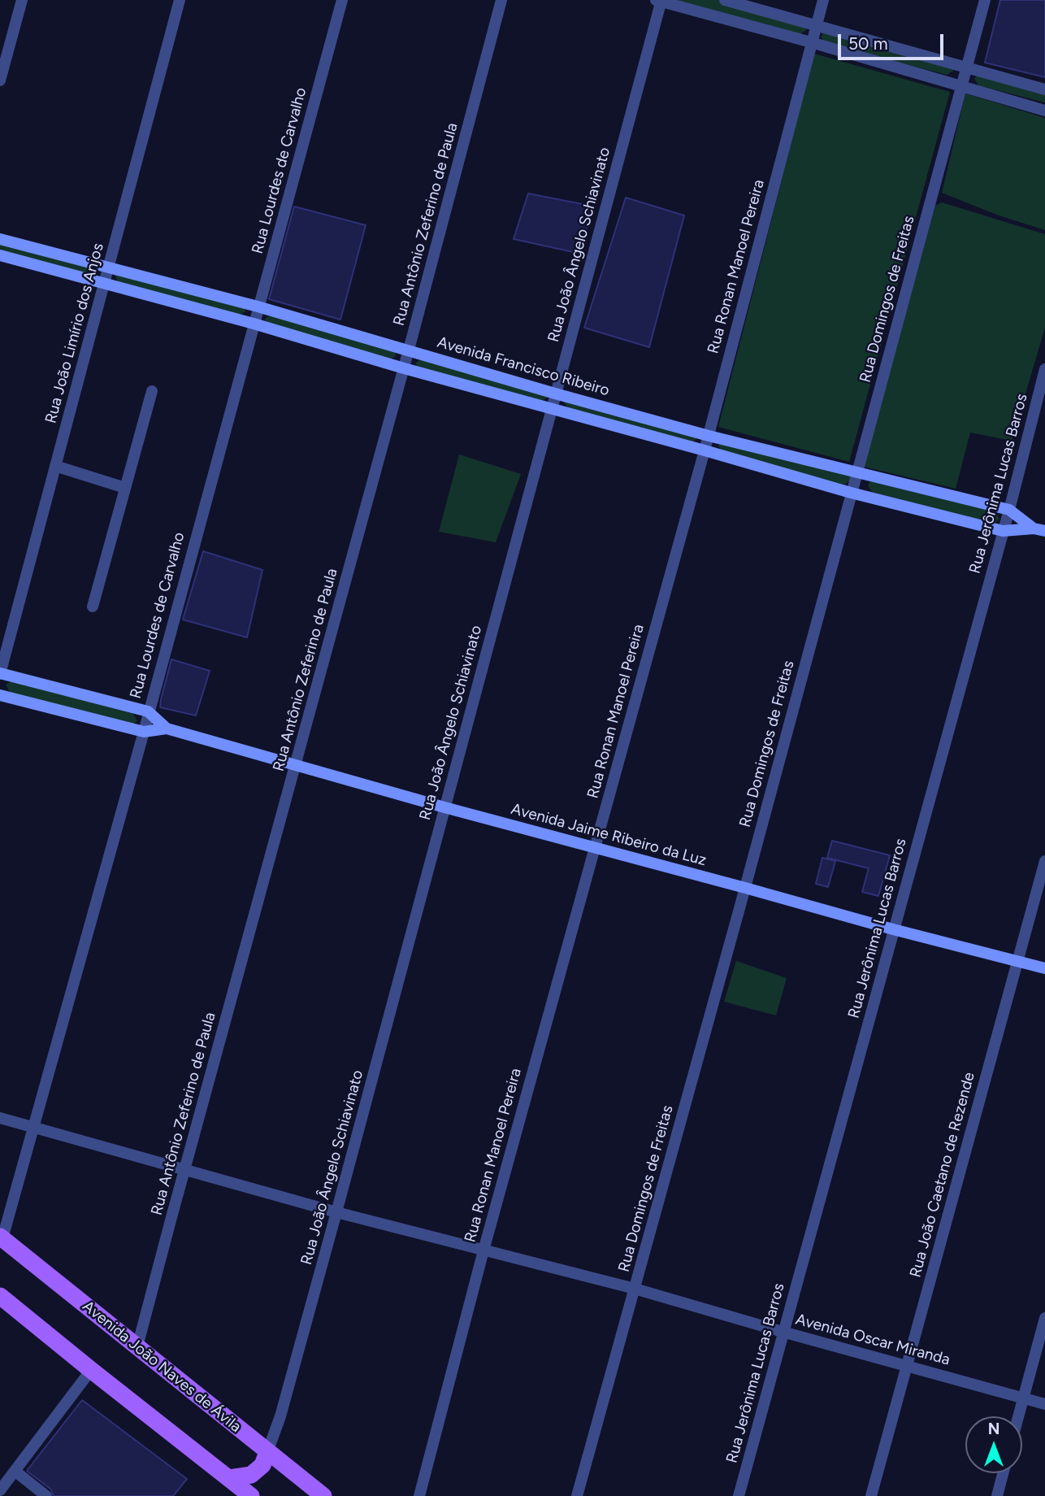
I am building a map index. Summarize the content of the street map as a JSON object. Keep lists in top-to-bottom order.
{
  "streets": {
    "main road": ["Avenida João Naves de Ávila"],
    "street": [
      "Rua Lourdes de Carvalho",
      "Rua Antônio Zeferino de Paula",
      "Rua João Ângelo Schiavinato",
      "Rua Ronan Manoel Pereira",
      "Rua Domingos de Freitas",
      "Rua João Limírio dos Anjos",
      "Avenida Francisco Ribeiro",
      "Rua Jerônima Lucas Barros",
      "Avenida Jaime Ribeiro da Luz",
      "Rua João Caetano de Rezende",
      "Avenida Oscar Miranda"
    ]
  },
  "crossings": [
    ["Rua Lourdes de Carvalho", "Avenida Francisco Ribeiro"],
    ["Rua Lourdes de Carvalho", "Avenida Jaime Ribeiro da Luz"],
    ["Rua Lourdes de Carvalho", "Avenida Oscar Miranda"],
    ["Rua Lourdes de Carvalho", "Avenida João Naves de Ávila"],
    ["Rua Antônio Zeferino de Paula", "Avenida Francisco Ribeiro"],
    ["Rua Antônio Zeferino de Paula", "Avenida Jaime Ribeiro da Luz"],
    ["Rua Antônio Zeferino de Paula", "Avenida Oscar Miranda"],
    ["Rua Antônio Zeferino de Paula", "Avenida João Naves de Ávila"],
    ["Rua João Ângelo Schiavinato", "Avenida Francisco Ribeiro"],
    ["Rua João Ângelo Schiavinato", "Avenida Jaime Ribeiro da Luz"],
    ["Rua João Ângelo Schiavinato", "Avenida Oscar Miranda"],
    ["Rua João Ângelo Schiavinato", "Avenida João Naves de Ávila"],
    ["Rua Ronan Manoel Pereira", "Avenida Francisco Ribeiro"],
    ["Rua Ronan Manoel Pereira", "Avenida Jaime Ribeiro da Luz"],
    ["Rua Ronan Manoel Pereira", "Avenida Oscar Miranda"],
    ["Rua Domingos de Freitas", "Avenida Francisco Ribeiro"],
    ["Rua Domingos de Freitas", "Avenida Jaime Ribeiro da Luz"],
    ["Rua Domingos de Freitas", "Avenida Oscar Miranda"],
    ["Rua João Limírio dos Anjos", "Avenida Francisco Ribeiro"],
    ["Rua João Limírio dos Anjos", "Avenida Jaime Ribeiro da Luz"],
    ["Avenida Francisco Ribeiro", "Rua Jerônima Lucas Barros"],
    ["Rua Jerônima Lucas Barros", "Avenida Jaime Ribeiro da Luz"],
    ["Rua Jerônima Lucas Barros", "Avenida Oscar Miranda"],
    ["Avenida Jaime Ribeiro da Luz", "Rua João Caetano de Rezende"],
    ["Rua João Caetano de Rezende", "Avenida Oscar Miranda"]
  ],
  "scale_bar": "50 m",
  "north": "top"
}
